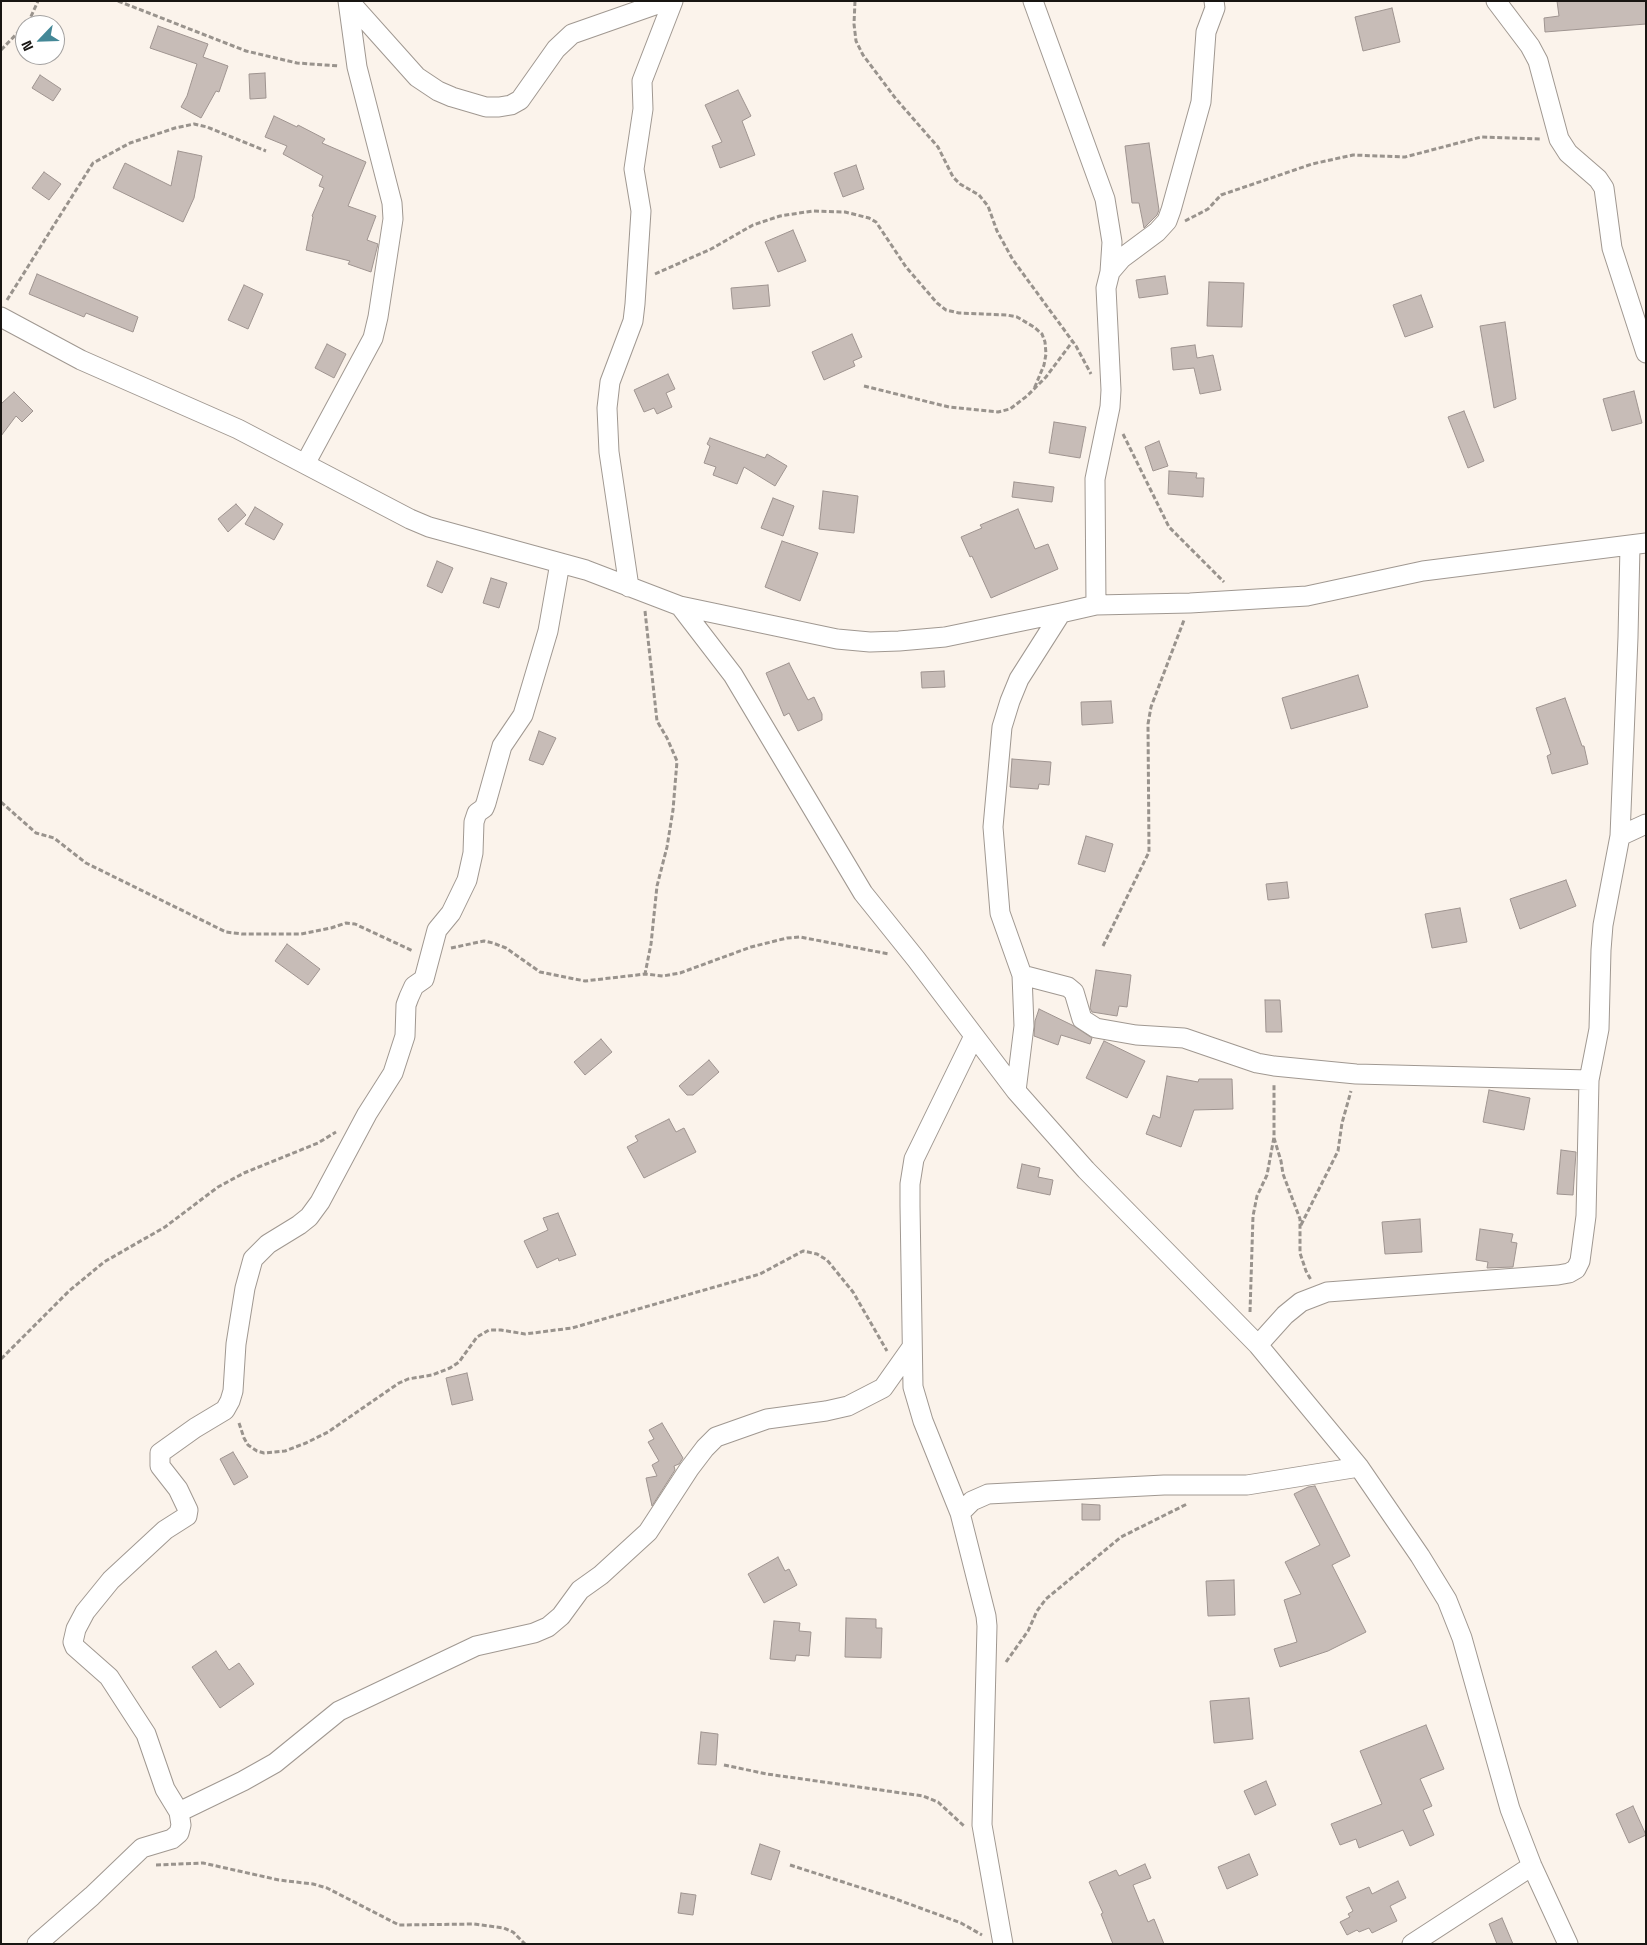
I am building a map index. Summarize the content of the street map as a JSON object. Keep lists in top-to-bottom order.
{
  "north": "bottom left"
}
